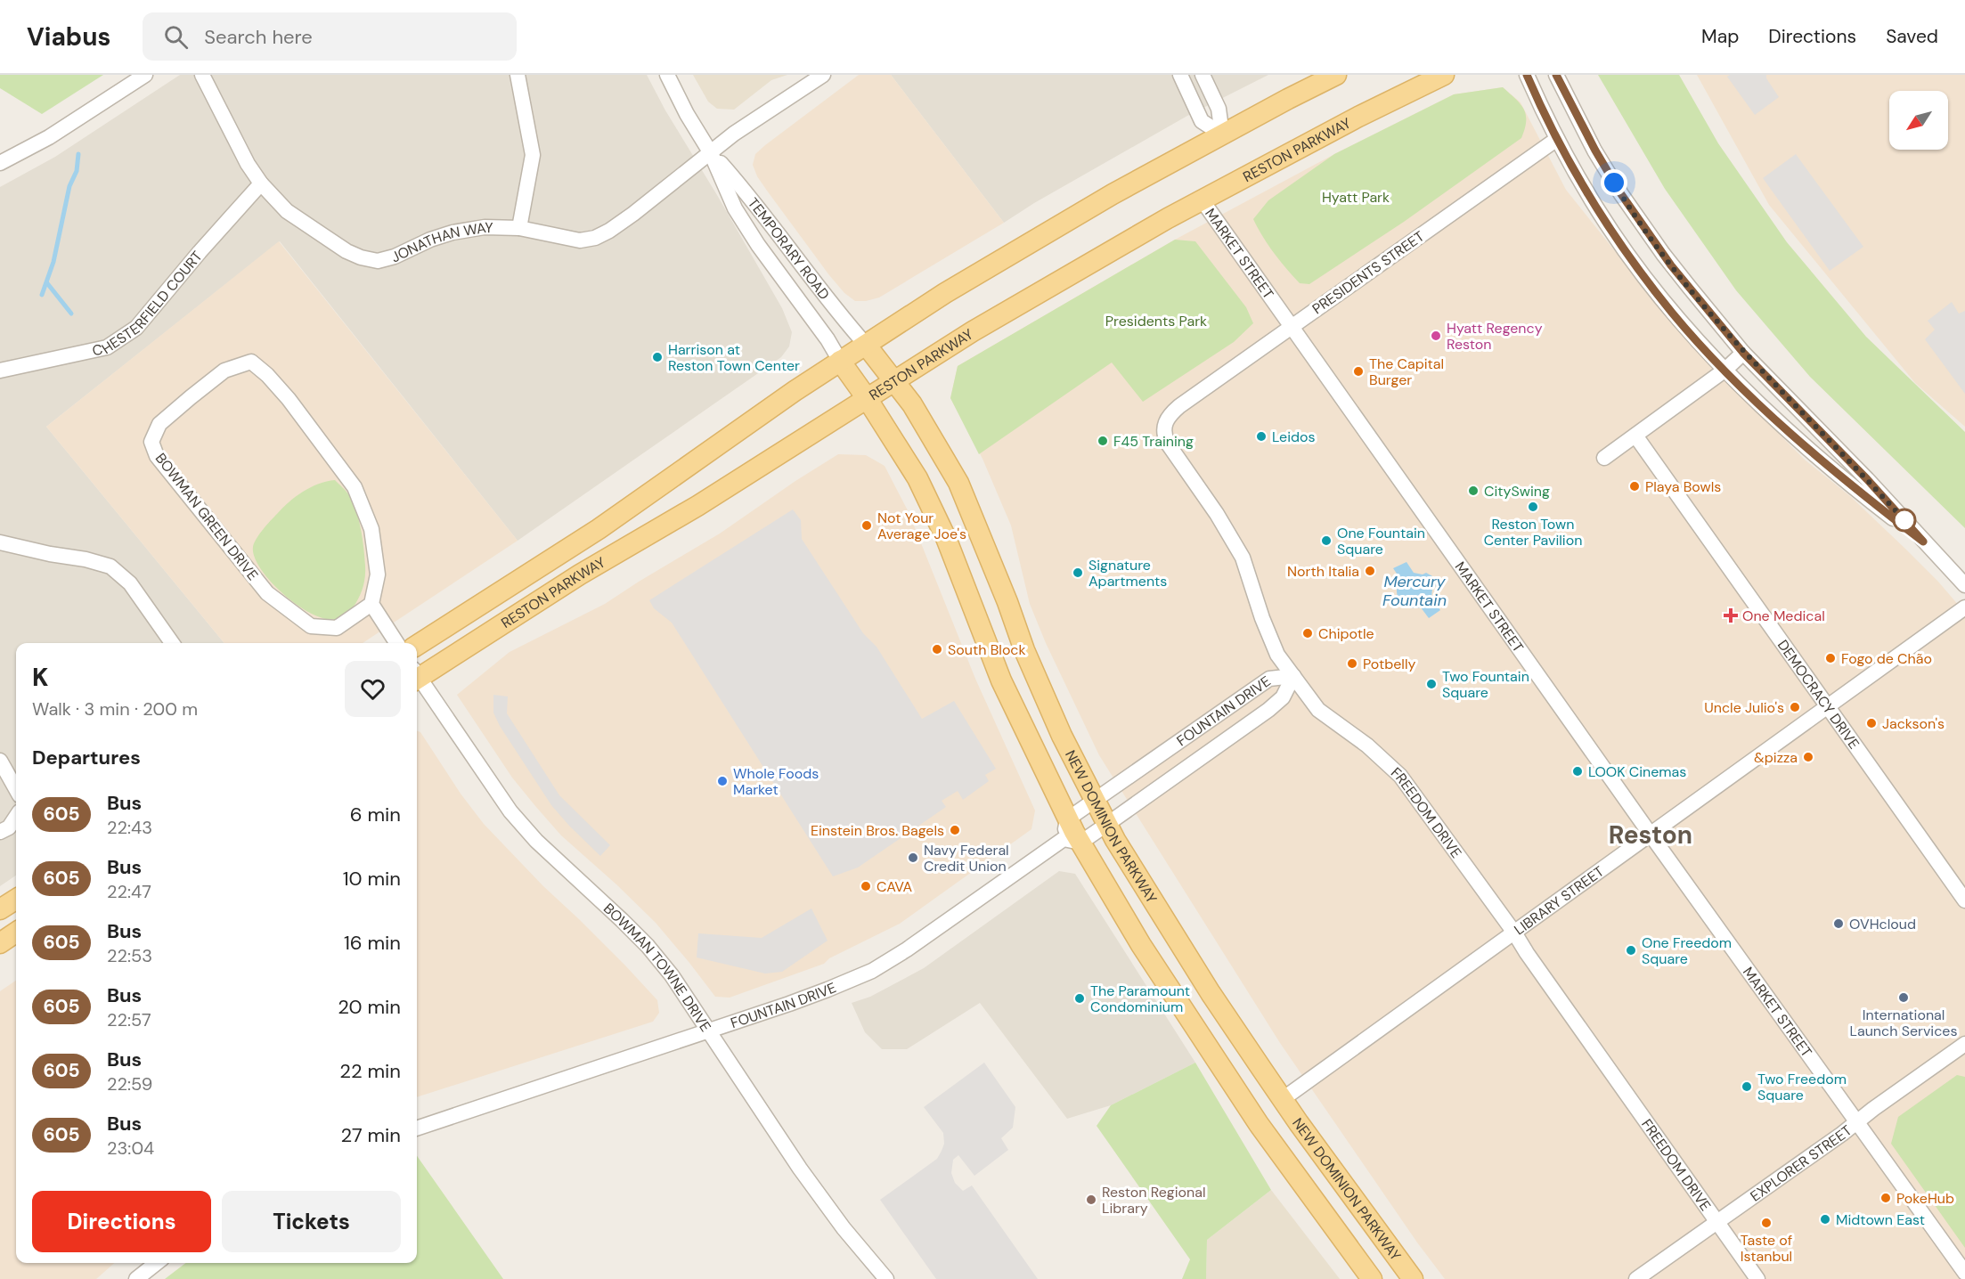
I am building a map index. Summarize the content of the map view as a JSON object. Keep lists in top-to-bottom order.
{
  "streets": {
    "main road": ["RESTON PARKWAY", "NEW DOMINION PARKWAY"],
    "street": [
      "JONATHAN WAY",
      "TEMPORARY ROAD",
      "MARKET STREET",
      "PRESIDENTS STREET",
      "CHESTERFIELD COURT",
      "BOWMAN GREEN DRIVE",
      "DEMOCRACY DRIVE",
      "FOUNTAIN DRIVE",
      "FREEDOM DRIVE",
      "LIBRARY STREET",
      "BOWMAN TOWNE DRIVE",
      "EXPLORER STREET"
    ]
  },
  "crossings": [
    ["RESTON PARKWAY", "TEMPORARY ROAD"],
    ["RESTON PARKWAY", "MARKET STREET"],
    ["RESTON PARKWAY", "NEW DOMINION PARKWAY"],
    ["JONATHAN WAY", "TEMPORARY ROAD"],
    ["JONATHAN WAY", "CHESTERFIELD COURT"],
    ["TEMPORARY ROAD", "NEW DOMINION PARKWAY"],
    ["MARKET STREET", "PRESIDENTS STREET"],
    ["MARKET STREET", "LIBRARY STREET"],
    ["MARKET STREET", "EXPLORER STREET"],
    ["PRESIDENTS STREET", "FREEDOM DRIVE"],
    ["DEMOCRACY DRIVE", "LIBRARY STREET"],
    ["FOUNTAIN DRIVE", "FREEDOM DRIVE"],
    ["FOUNTAIN DRIVE", "NEW DOMINION PARKWAY"],
    ["FOUNTAIN DRIVE", "BOWMAN TOWNE DRIVE"],
    ["FREEDOM DRIVE", "LIBRARY STREET"],
    ["FREEDOM DRIVE", "EXPLORER STREET"],
    ["NEW DOMINION PARKWAY", "LIBRARY STREET"]
  ],
  "districts": ["Reston"],
  "water": ["Mercury Fountain"],
  "parks": ["Hyatt Park", "Presidents Park"],
  "places": {
    "other": [
      "Hyatt Regency Reston",
      "Harrison at Reston Town Center",
      "The Capital Burger",
      "Leidos",
      "F45 Training",
      "Playa Bowls",
      "CitySwing",
      "Reston Town Center Pavilion",
      "Not Your Average Joe's",
      "One Fountain Square",
      "North Italia",
      "Signature Apartments",
      "Chipotle",
      "South Block",
      "Fogo de Chão",
      "Potbelly",
      "Two Fountain Square",
      "Uncle Julio's",
      "Jackson's",
      "&pizza",
      "LOOK Cinemas",
      "Whole Foods Market",
      "Einstein Bros. Bagels",
      "Navy Federal Credit Union",
      "CAVA",
      "OVHcloud",
      "One Freedom Square",
      "International Launch Services",
      "The Paramount Condominium",
      "Two Freedom Square",
      "PokeHub",
      "Reston Regional Library",
      "Midtown East",
      "Taste of Istanbul"
    ],
    "health": ["One Medical"]
  },
  "lines": ["bus line 605"],
  "north": "bottom left",
  "page": {
    "header": "Viabus",
    "search": "Search here",
    "nav": ["Map", "Directions", "Saved"],
    "heading": [
      ["K", "Walk · 3 min · 200 m"],
      "Departures"
    ],
    "list": [
      {
        "mark": "605",
        "name": "Bus",
        "note": "22:43",
        "value": "6 min"
      },
      {
        "mark": "605",
        "name": "Bus",
        "note": "22:47",
        "value": "10 min"
      },
      {
        "mark": "605",
        "name": "Bus",
        "note": "22:53",
        "value": "16 min"
      },
      {
        "mark": "605",
        "name": "Bus",
        "note": "22:57",
        "value": "20 min"
      },
      {
        "mark": "605",
        "name": "Bus",
        "note": "22:59",
        "value": "22 min"
      },
      {
        "mark": "605",
        "name": "Bus",
        "note": "23:04",
        "value": "27 min"
      }
    ],
    "buttons": ["Directions", "Tickets"]
  }
}
